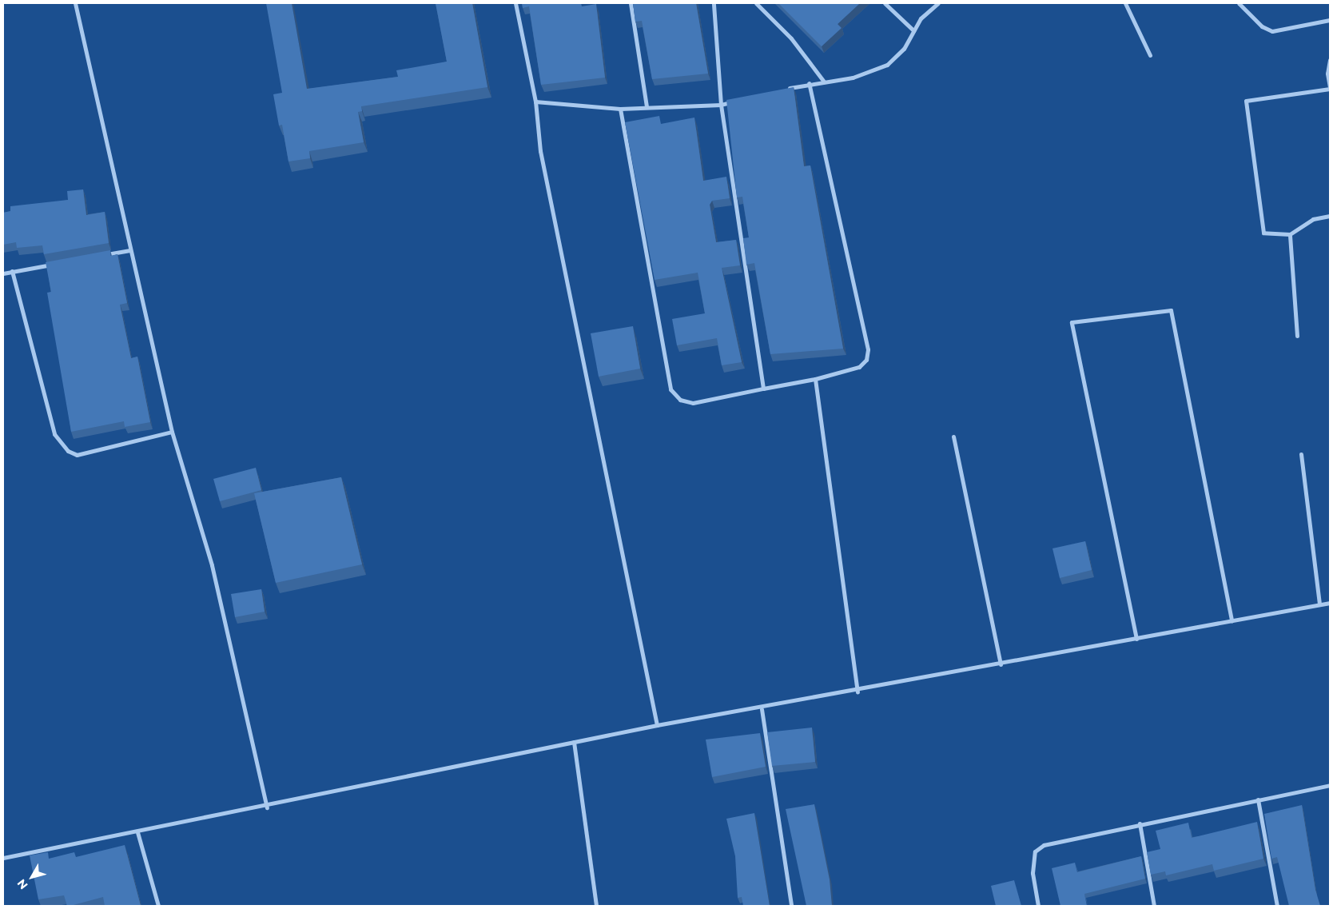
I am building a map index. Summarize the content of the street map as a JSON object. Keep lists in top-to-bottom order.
{
  "north": "bottom left"
}
